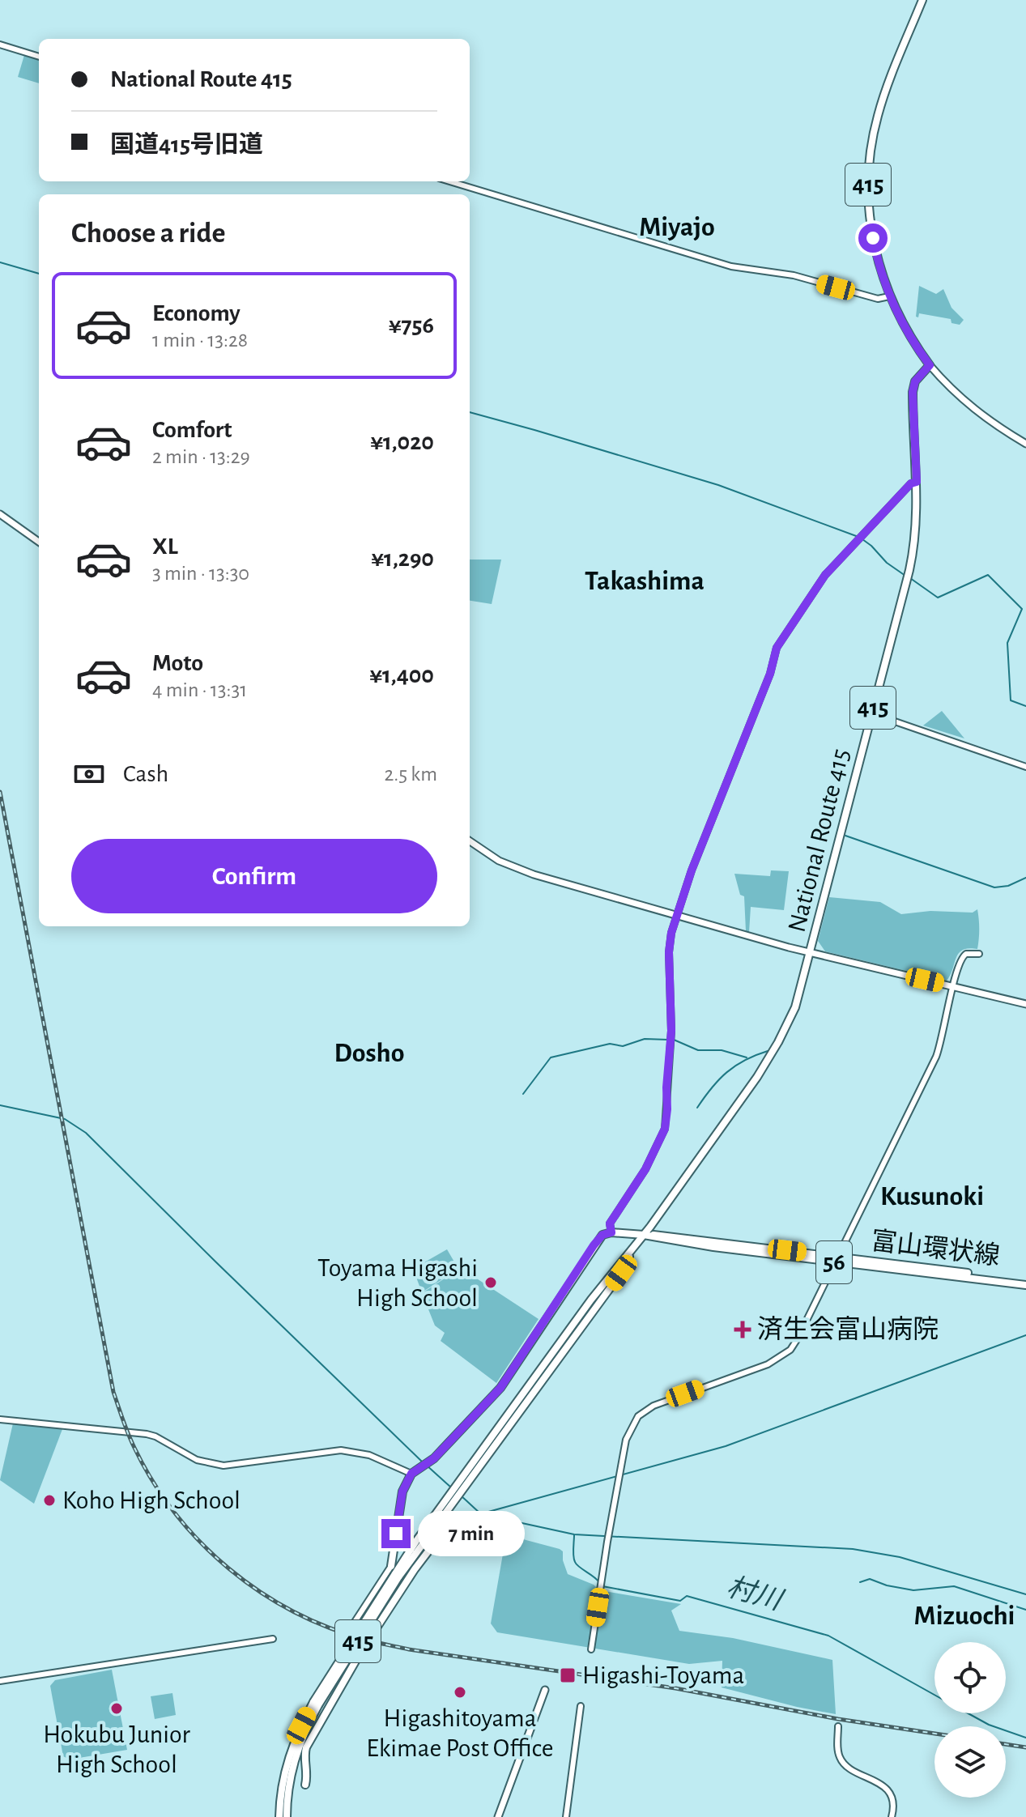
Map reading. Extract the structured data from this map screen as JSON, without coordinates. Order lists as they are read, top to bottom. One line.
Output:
{"streets":{"main road":["415","National Route 415","富山環状線","56"]},"crossings":[["415","National Route 415"],["National Route 415","富山環状線"]],"districts":["Miyajo","Takashima","Dosho","Kusunoki","Mizuochi"],"water":["村川"],"places":{"other":["Toyama Higashi High School","Koho High School","Higashitoyama Ekimae Post Office","Hokubu Junior High School"],"health":["済生会富山病院"],"transit":["Higashi-Toyama"]},"page":{"banner":["National Route 415","国道415号旧道"],"heading":"Choose a ride","list":[{"name":"Economy","note":"1 min · 13:28","value":"¥756"},{"name":"Comfort","note":"2 min · 13:29","value":"¥1,020"},{"name":"XL","note":"3 min · 13:30","value":"¥1,290"},{"name":"Moto","note":"4 min · 13:31","value":"¥1,400"}],"pay":["Cash","2.5 km"],"buttons":"Confirm","bubble":"7 min"}}
